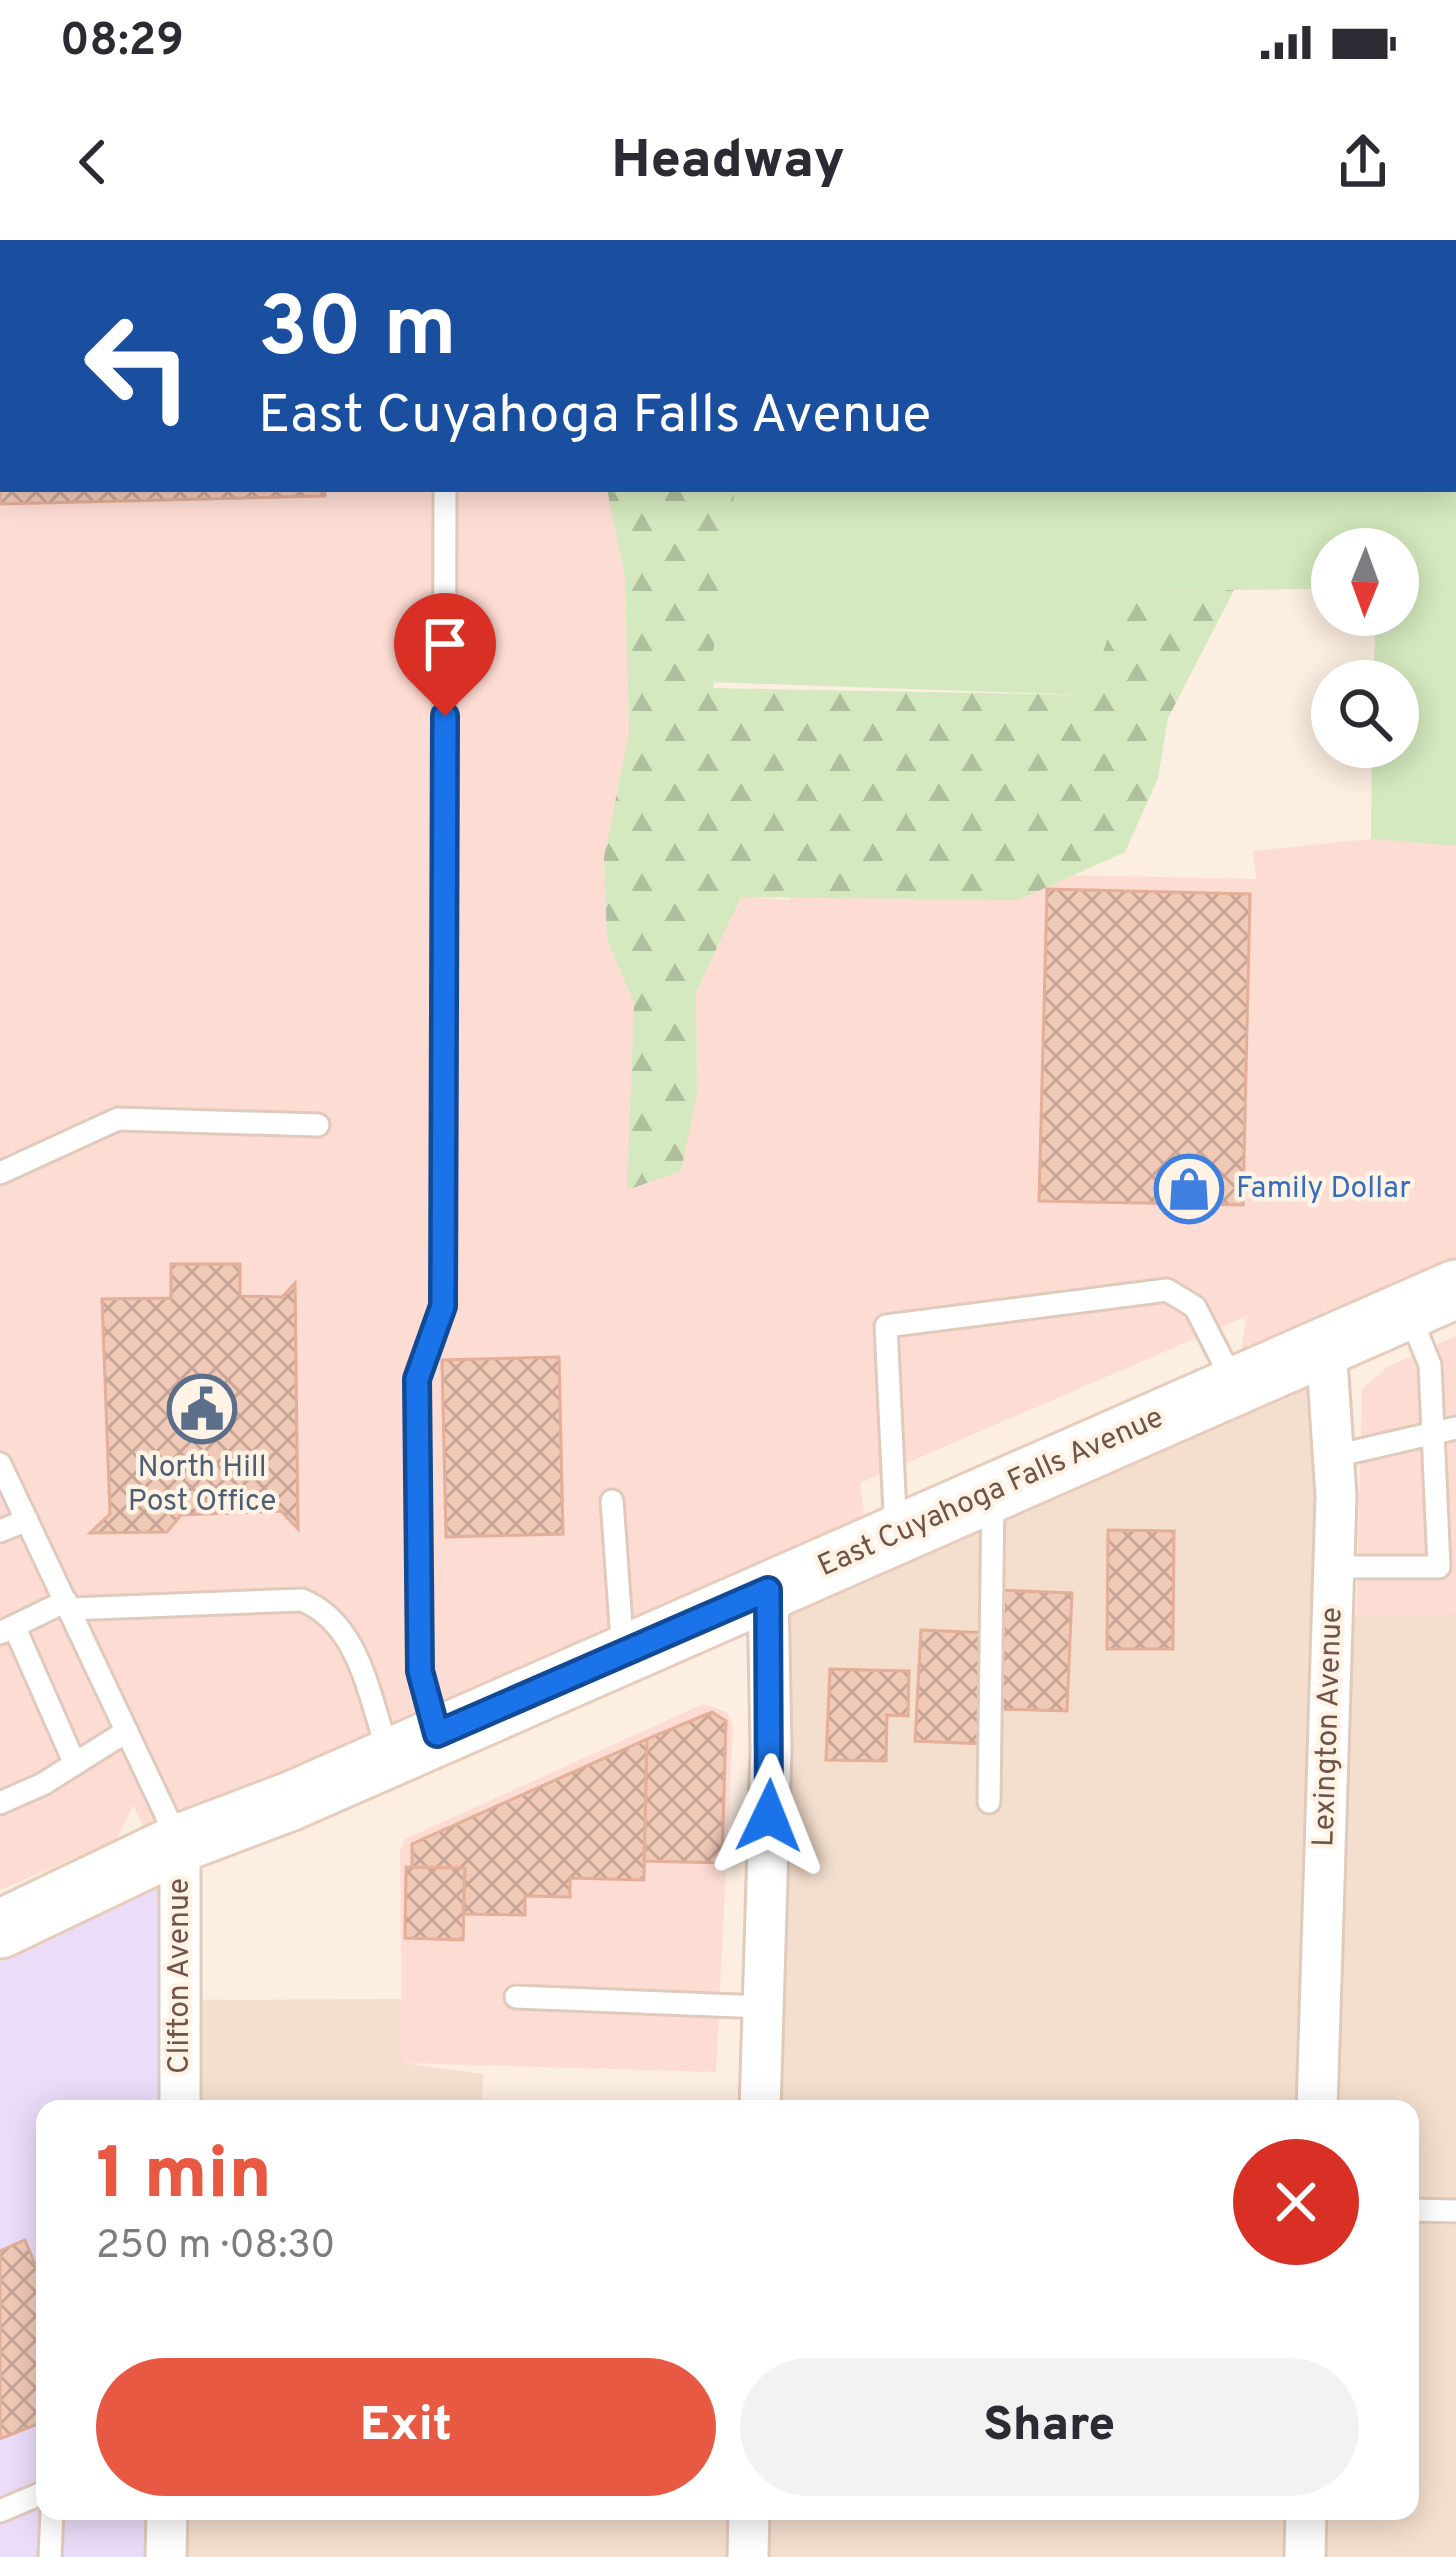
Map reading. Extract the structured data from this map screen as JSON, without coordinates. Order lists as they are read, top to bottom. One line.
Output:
{"streets":{"street":["East Cuyahoga Falls Avenue","Lexington Avenue","Clifton Avenue"]},"crossings":[["East Cuyahoga Falls Avenue","Lexington Avenue"],["East Cuyahoga Falls Avenue","Clifton Avenue"]],"places":{"shop":["Family Dollar"],"public building":["North Hill Post Office"]},"north":"bottom","page":{"status":"08:29","header":"Headway","turn":["30 m","East Cuyahoga Falls Avenue"],"heading":["1 min","250 m · 08:30"],"buttons":["Exit","Share"]}}
